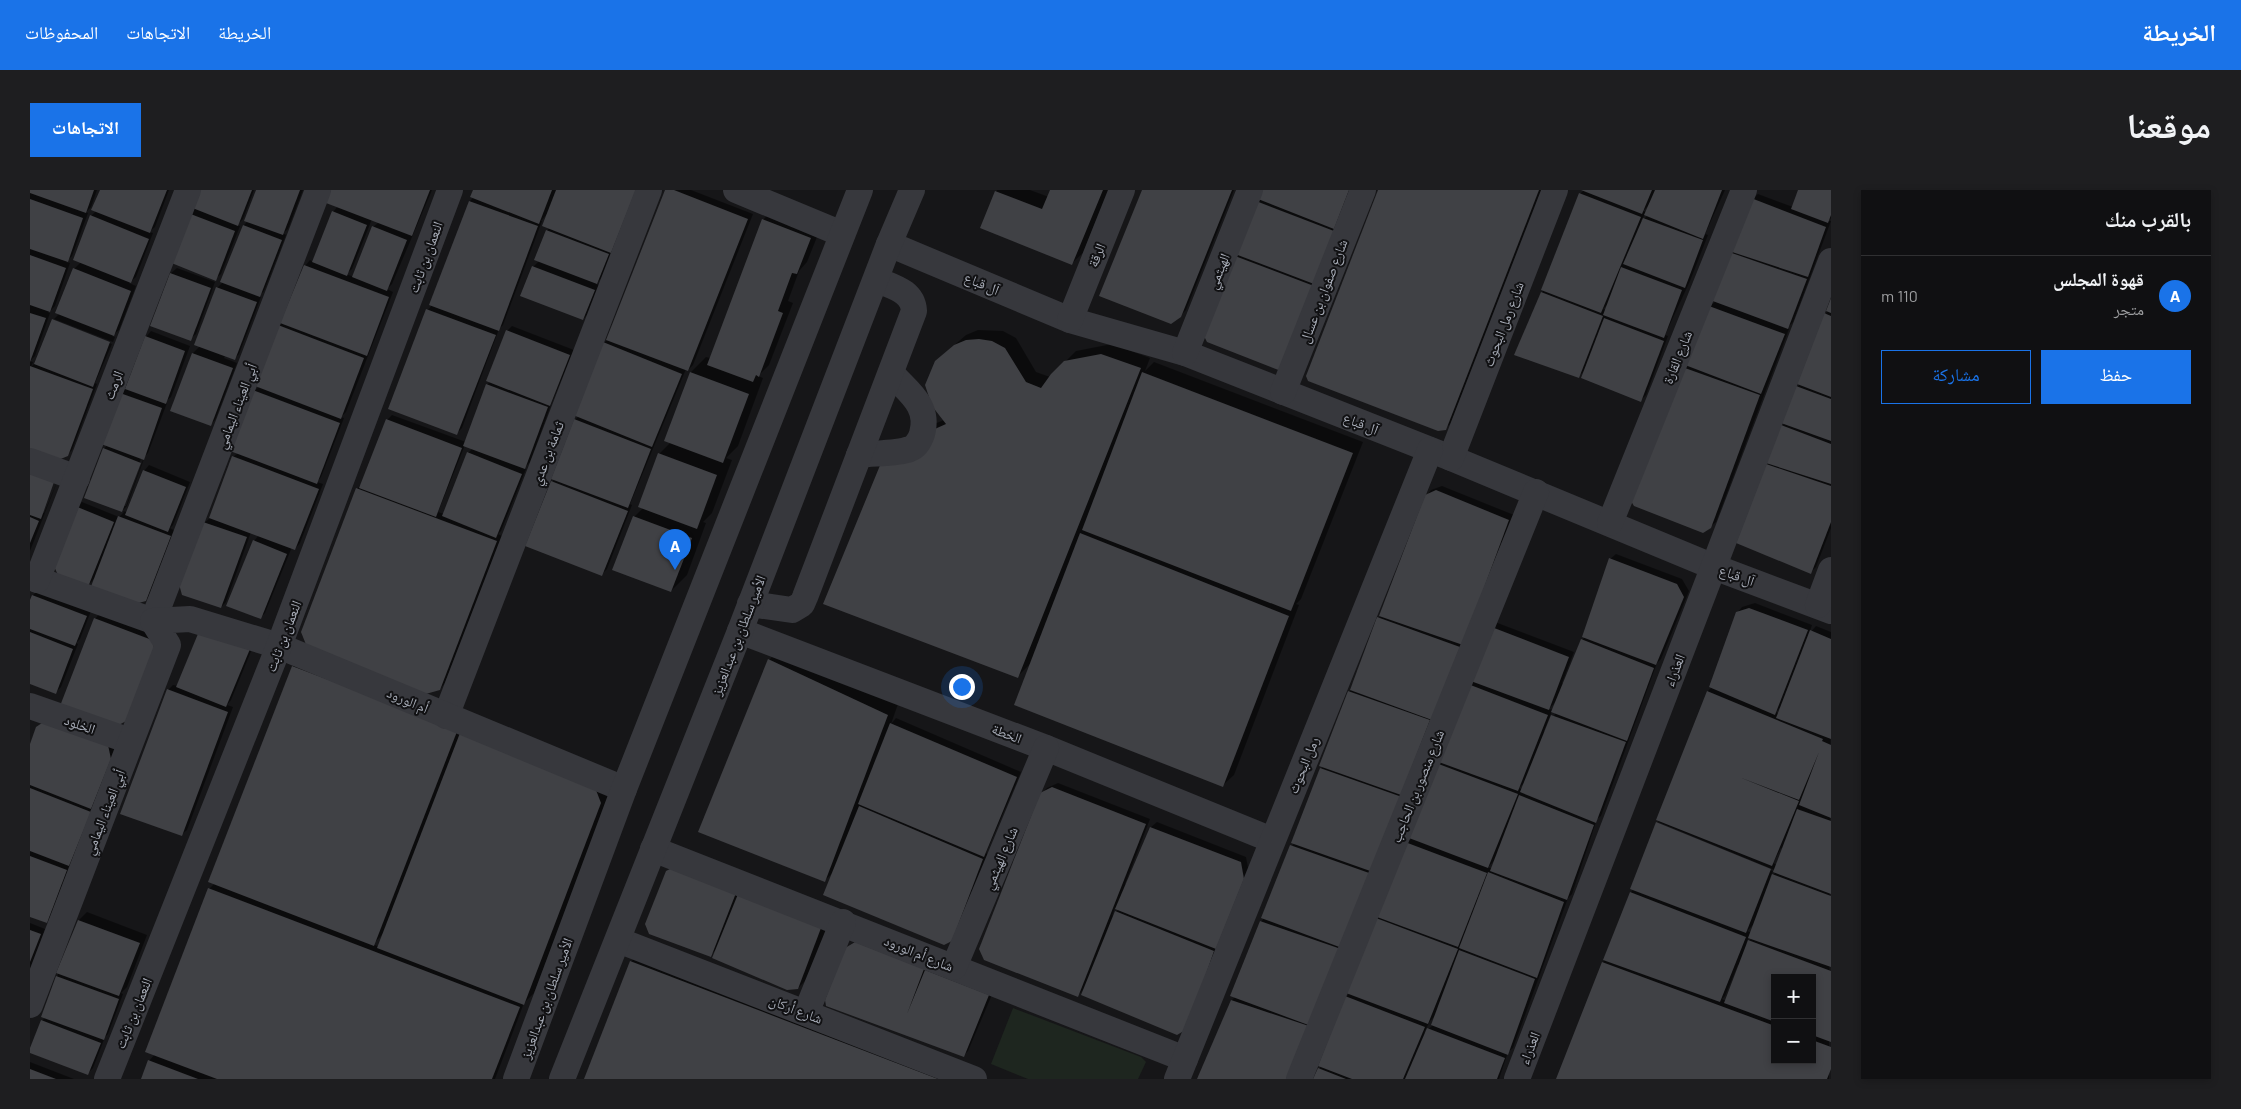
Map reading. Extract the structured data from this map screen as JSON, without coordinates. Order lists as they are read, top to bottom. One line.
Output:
{"streets":{"street":["الرقة","النعمان بن ثابت","الهيثمي","آل قباع","شارع صفوان بن عسال","شارع رمل البحوث","شارع القارة","الرمث","أبي العيناء اليمامي","ثمامة بن عدي","الأمير سلطان بن عبدالعزيز","العذراء","أم الورود","الخلود","الخطة","رمل البحوث","شارع منصور بن الحاجب","شارع الهيثمي","شارع أم الورود","شارع أركان"]},"crossings":[["الرقة","آل قباع"],["النعمان بن ثابت","أم الورود"],["الهيثمي","آل قباع"],["آل قباع","شارع صفوان بن عسال"],["آل قباع","شارع رمل البحوث"],["آل قباع","شارع القارة"],["آل قباع","الأمير سلطان بن عبدالعزيز"],["آل قباع","العذراء"],["آل قباع","رمل البحوث"],["آل قباع","شارع منصور بن الحاجب"],["شارع رمل البحوث","رمل البحوث"],["أبي العيناء اليمامي","أم الورود"],["أبي العيناء اليمامي","الخلود"],["ثمامة بن عدي","أم الورود"],["الأمير سلطان بن عبدالعزيز","أم الورود"],["الأمير سلطان بن عبدالعزيز","الخطة"],["الأمير سلطان بن عبدالعزيز","شارع أم الورود"],["الأمير سلطان بن عبدالعزيز","شارع أركان"],["الخطة","رمل البحوث"],["الخطة","شارع الهيثمي"],["رمل البحوث","شارع أم الورود"],["شارع الهيثمي","شارع أم الورود"]],"page":{"header":"الخريطة","nav":["الخريطة","الاتجاهات","المحفوظات"],"title":"موقعنا","buttons":["الاتجاهات",["حفظ","مشاركة"]],"heading":"بالقرب منك","list":[{"mark":"A","name":"قهوة المجلس","note":"متجر","value":"110 m"}],"pins":"A","map_buttons":["+","−"]}}
